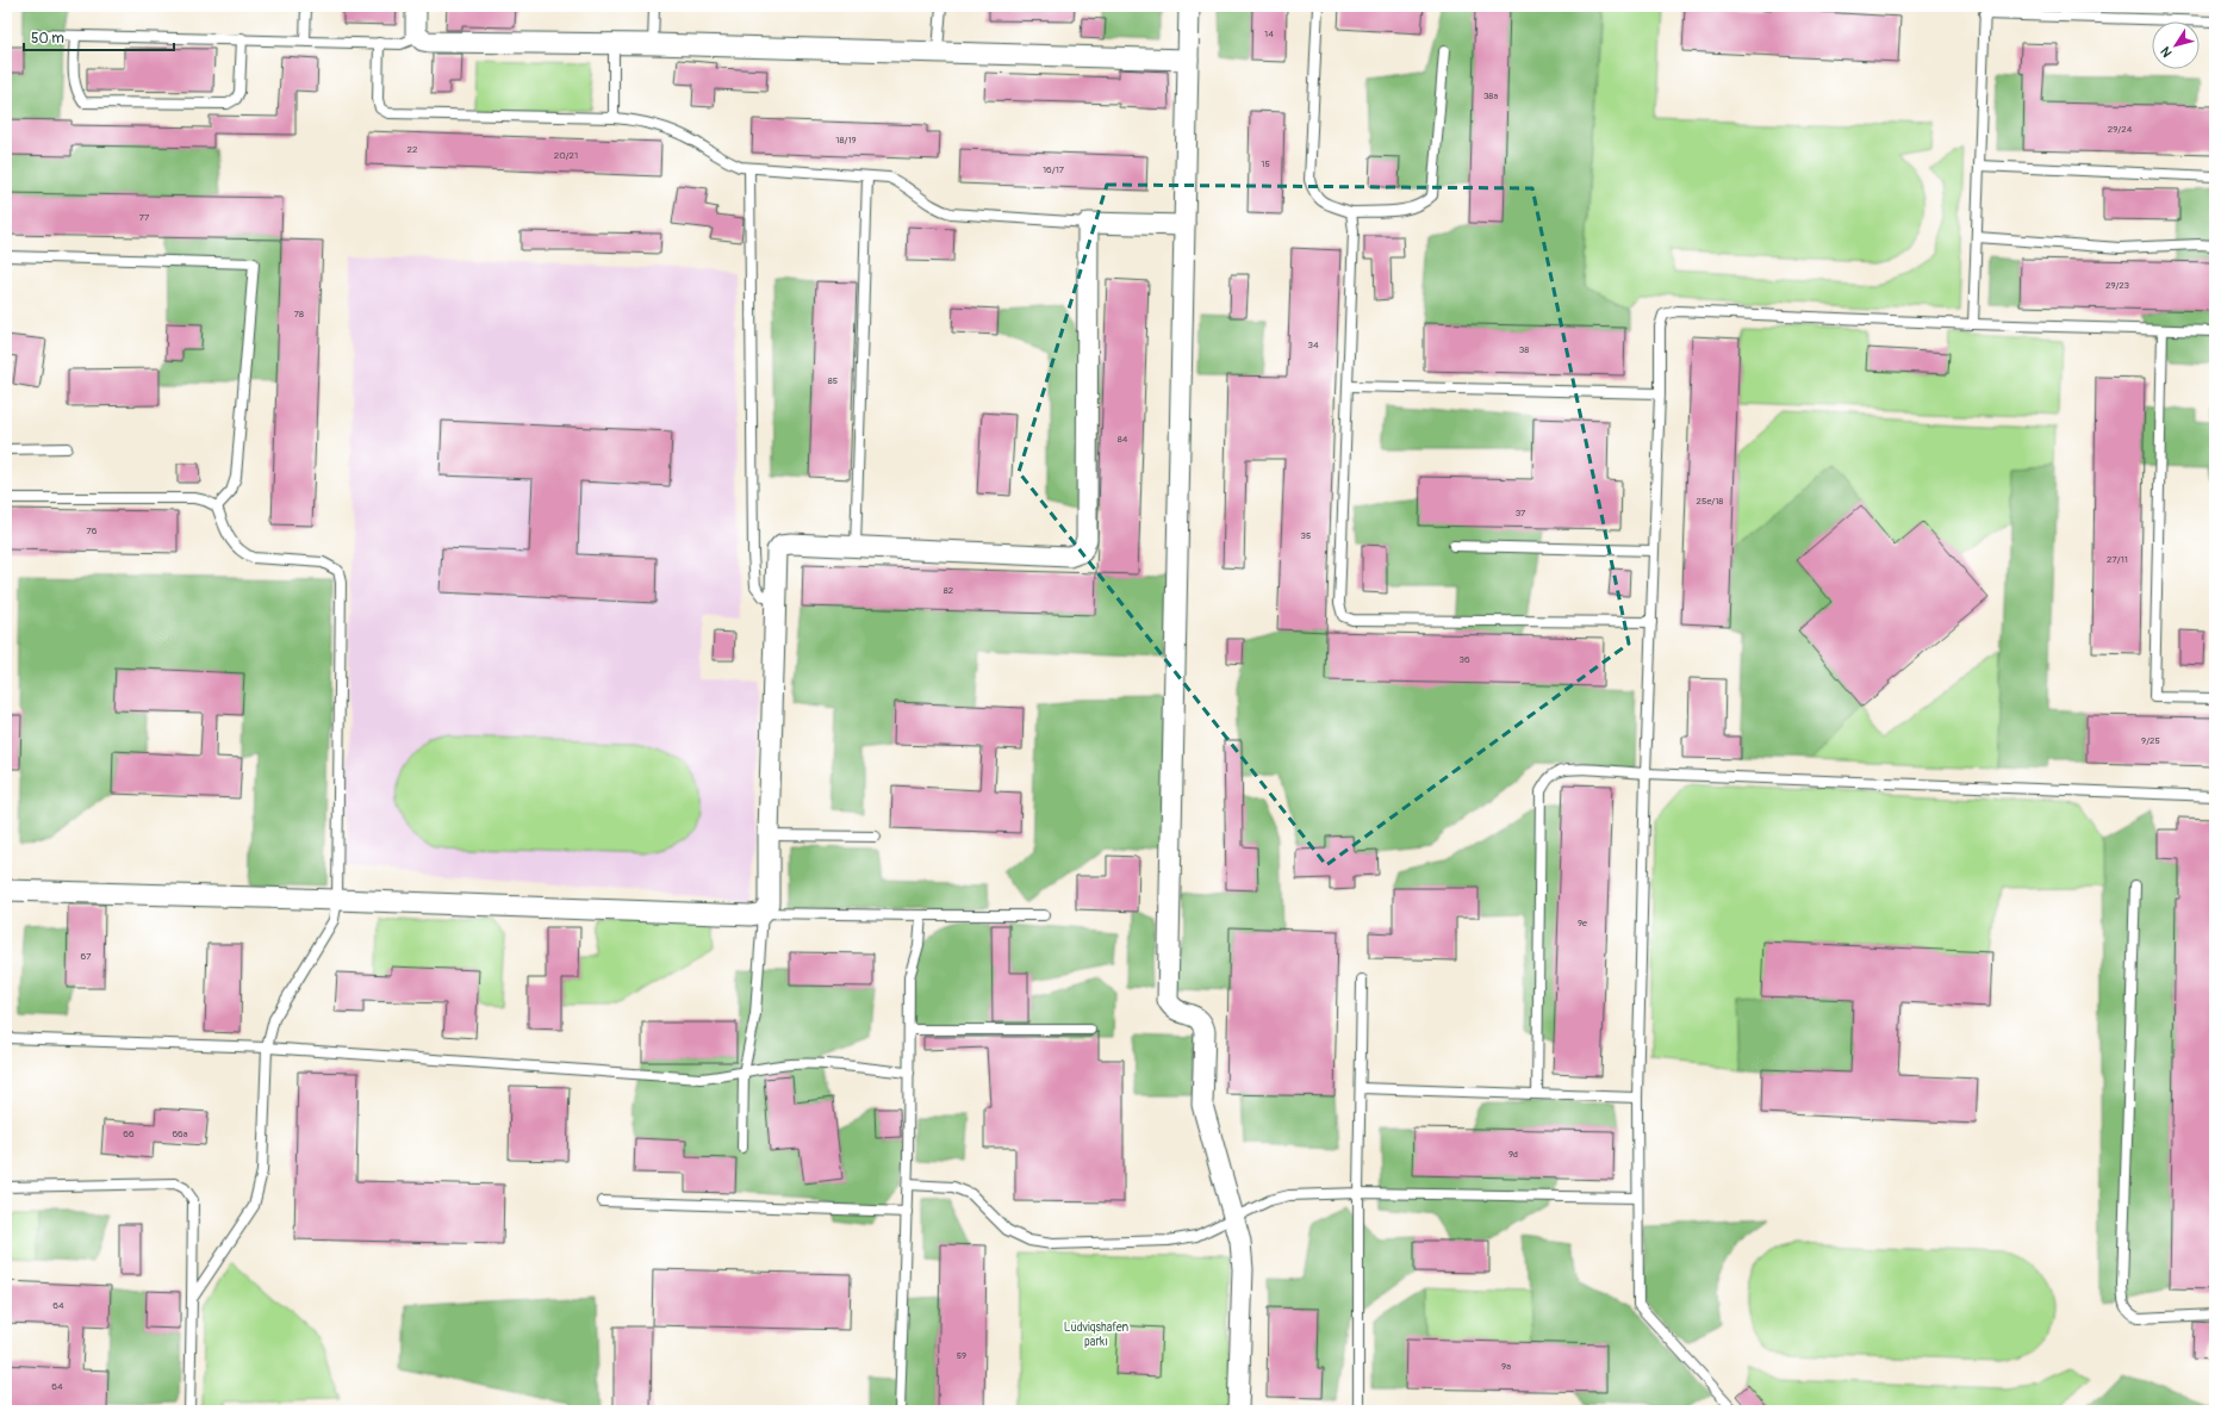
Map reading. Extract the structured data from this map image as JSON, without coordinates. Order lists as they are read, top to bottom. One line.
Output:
{"parks":["Lüdviqshafen parkı"],"house_numbers":["14","38a","29/24","18/19","22","20/21","15","16/17","77","29/23","78","34","38","85","84","25e/18","37","76","35","27/11","82","36","9/25","9e","67","66","66a","9d","64","59","9a","64"],"scale_bar":"50 m","north":"bottom left"}
